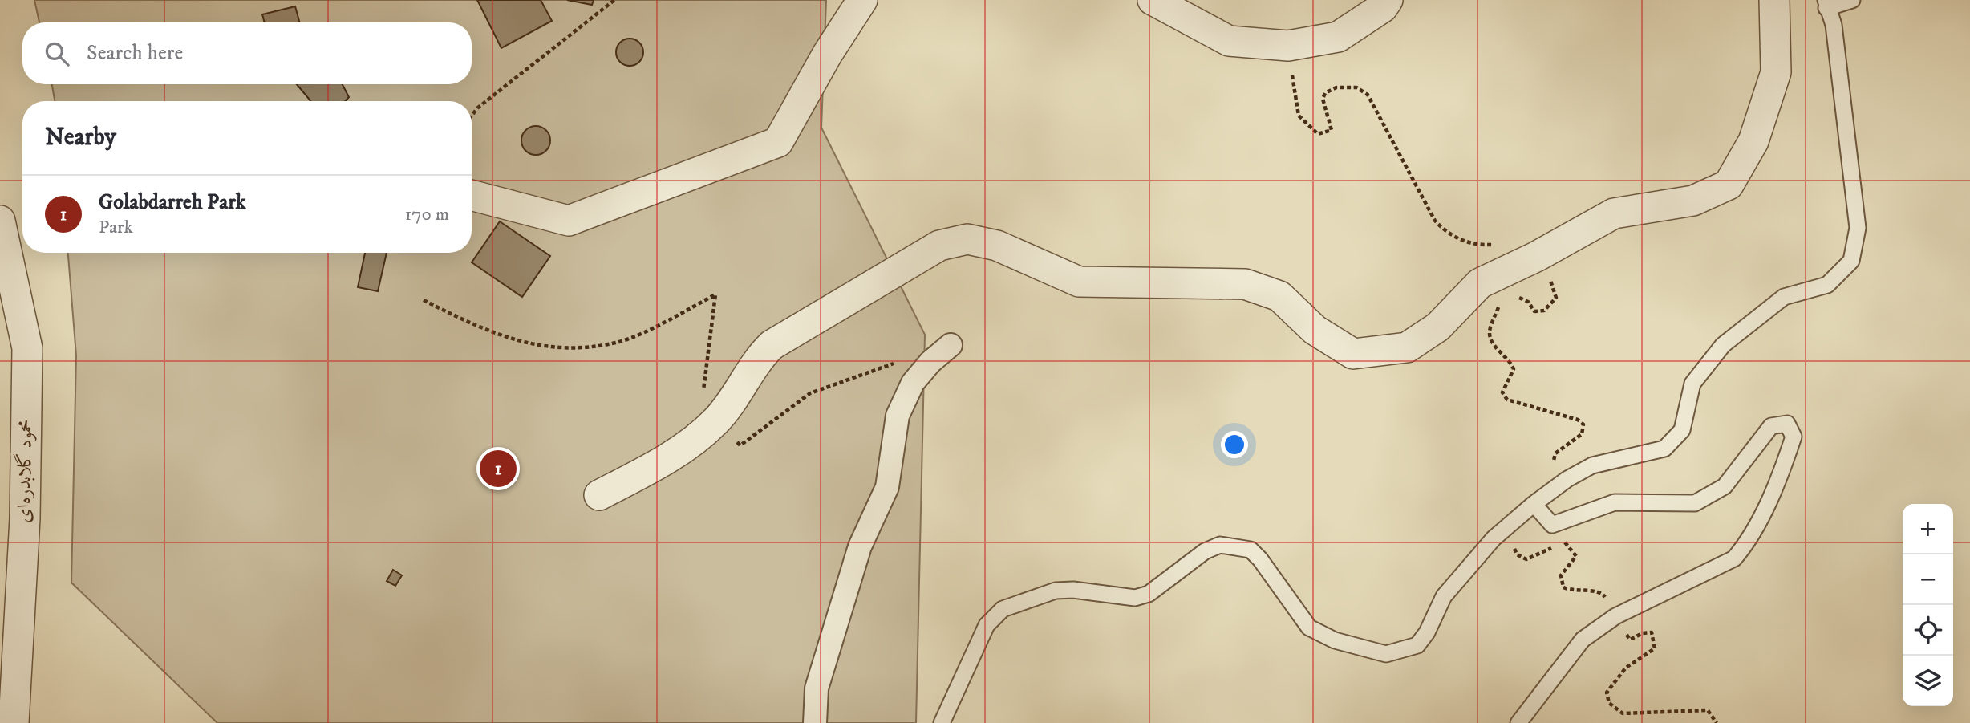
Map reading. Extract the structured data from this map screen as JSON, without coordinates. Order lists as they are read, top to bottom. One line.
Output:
{"streets":{"street":["محمود گلابدره‌ای"]},"page":{"search":"Search here","heading":"Nearby","list":[{"mark":"1","name":"Golabdarreh Park","note":"Park","value":"170 m"}],"pins":"1","map_buttons":["+","−"]}}
